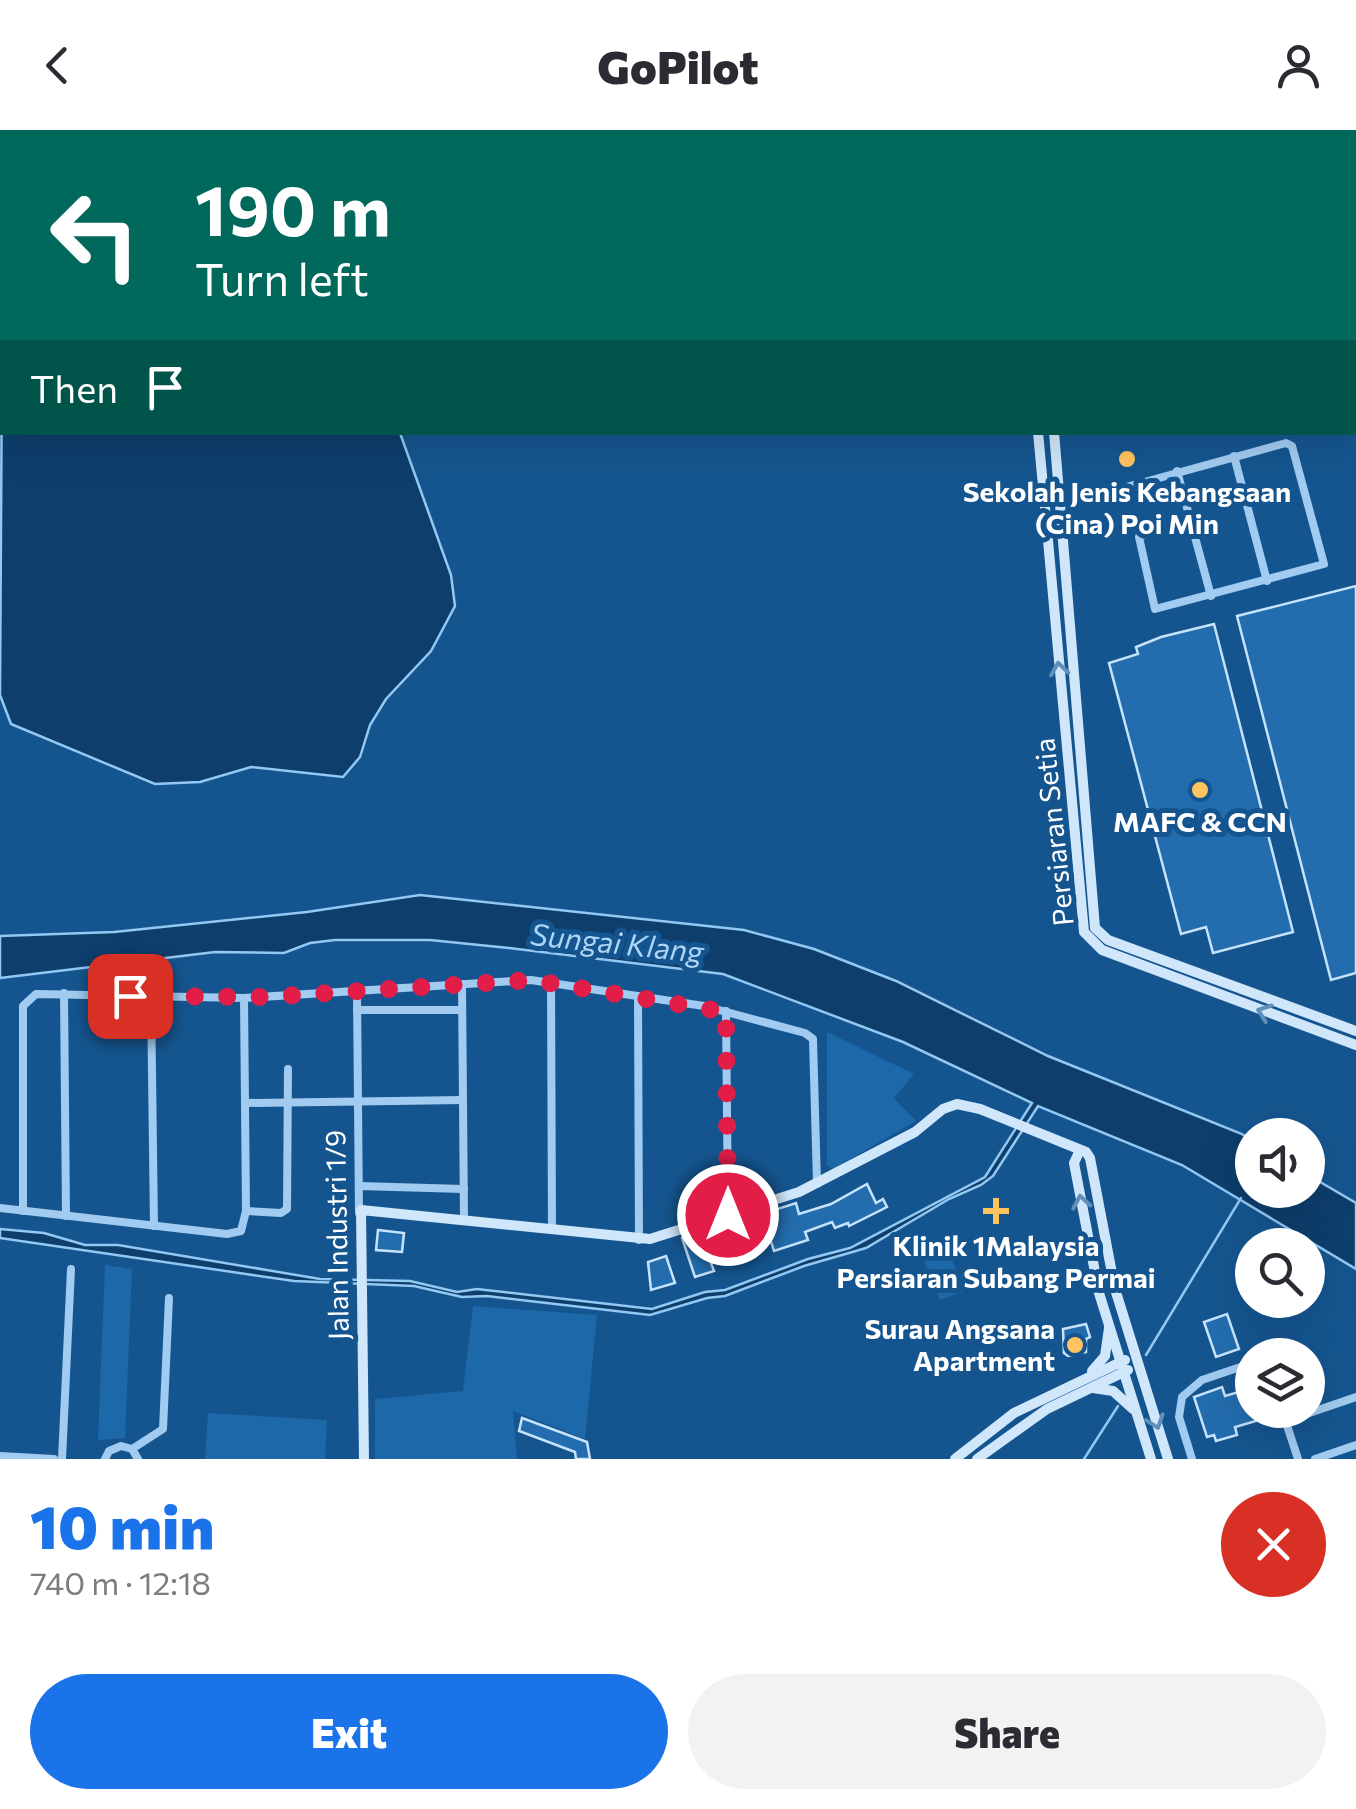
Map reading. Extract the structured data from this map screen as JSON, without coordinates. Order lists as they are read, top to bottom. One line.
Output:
{"streets":{"street":["Persiaran Setia","Jalan Industri 1/9"]},"one_way":["Persiaran Setia"],"water":["Sungai Klang"],"places":{"other":["Sekolah Jenis Kebangsaan (Cina) Poi Min","MAFC & CCN","Surau Angsana Apartment"],"health":["Klinik 1Malaysia Persiaran Subang Permai"]},"page":{"header":"GoPilot","turn":["190 m","Turn left"],"then":"Then","heading":["10 min","740 m · 12:18"],"buttons":["Exit","Share"]}}
